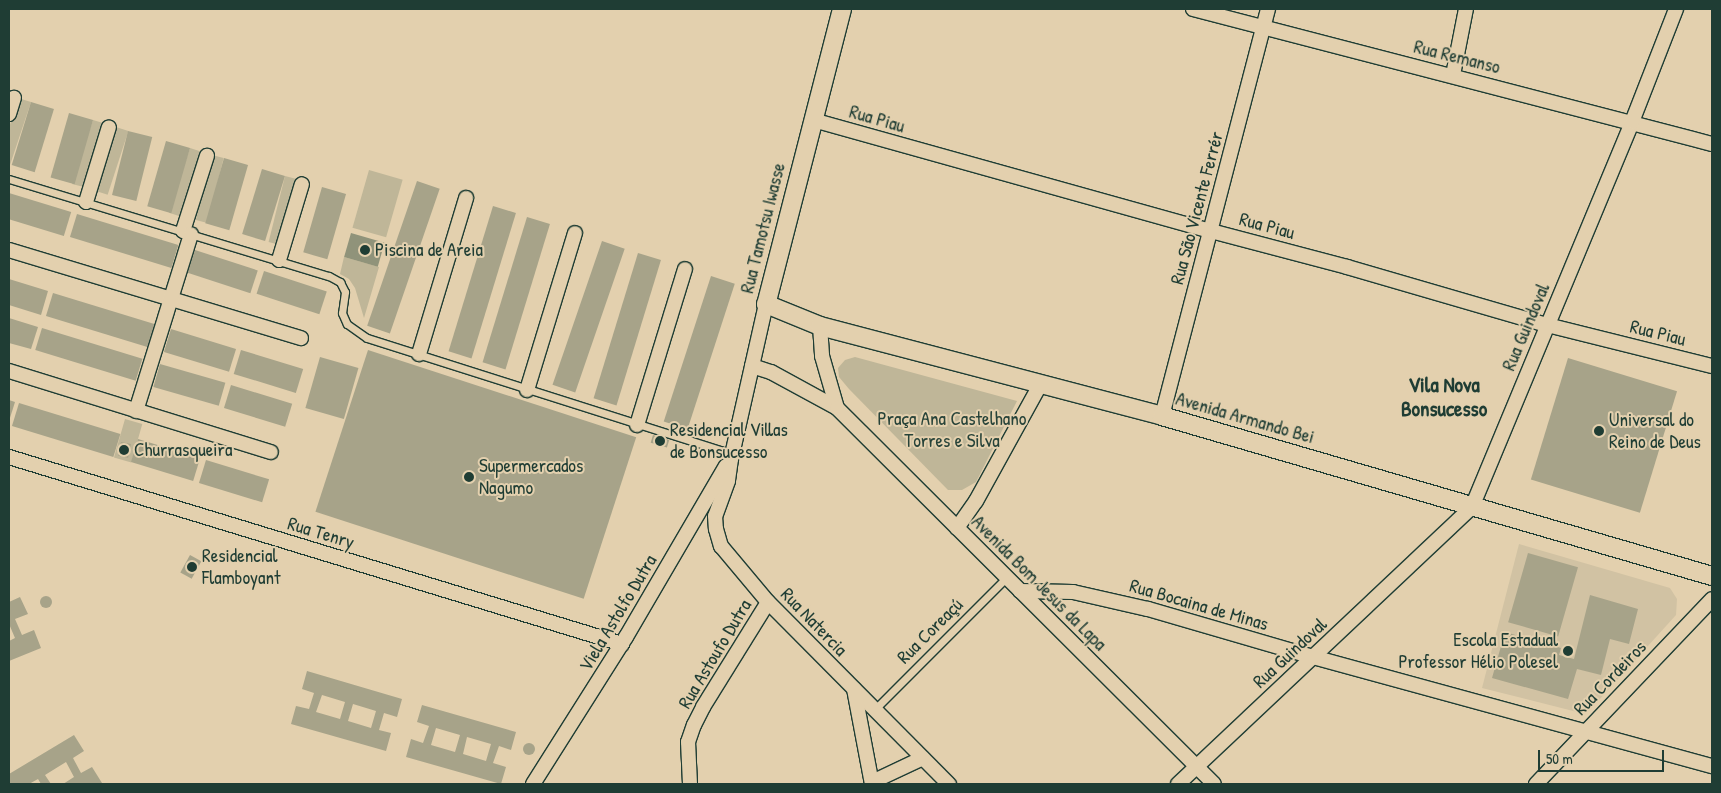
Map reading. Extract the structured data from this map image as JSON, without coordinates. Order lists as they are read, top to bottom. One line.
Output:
{"streets":{"street":["Rua Remanso","Rua Piau","Rua São Vicente Ferrér","Rua Tamotsu Iwasse","Rua Guindoval","Avenida Armando Bei","Rua Tenry","Avenida Bom Jesus da Lapa","Rua Bocaina de Minas","Viela Astolfo Dutra","Rua Natercia","Rua Astoufo Dutra","Rua Cordeiros"],"lane":["Rua Coreaçú"]},"crossings":[["Rua Remanso","Rua São Vicente Ferrér"],["Rua Remanso","Rua Guindoval"],["Rua Piau","Rua São Vicente Ferrér"],["Rua Piau","Rua Tamotsu Iwasse"],["Rua Piau","Rua Guindoval"],["Rua São Vicente Ferrér","Avenida Armando Bei"],["Rua Tamotsu Iwasse","Avenida Armando Bei"],["Rua Tamotsu Iwasse","Avenida Bom Jesus da Lapa"],["Rua Tamotsu Iwasse","Viela Astolfo Dutra"],["Rua Tamotsu Iwasse","Rua Natercia"],["Rua Guindoval","Avenida Armando Bei"],["Rua Guindoval","Avenida Bom Jesus da Lapa"],["Rua Guindoval","Rua Bocaina de Minas"],["Avenida Armando Bei","Avenida Bom Jesus da Lapa"],["Rua Tenry","Viela Astolfo Dutra"],["Avenida Bom Jesus da Lapa","Rua Bocaina de Minas"],["Avenida Bom Jesus da Lapa","Rua Coreaçú"],["Rua Bocaina de Minas","Rua Cordeiros"],["Viela Astolfo Dutra","Rua Natercia"],["Rua Natercia","Rua Coreaçú"],["Rua Natercia","Rua Astoufo Dutra"]],"districts":["Vila Nova Bonsucesso"],"parks":["Praça Ana Castelhano Torres e Silva"],"places":["Piscina de Areia","Universal do Reino de Deus","Residencial Villas de Bonsucesso","Churrasqueira","Supermercados Nagumo","Residencial Flamboyant","Escola Estadual Professor Hélio Polesel"],"scale_bar":"50 m"}
